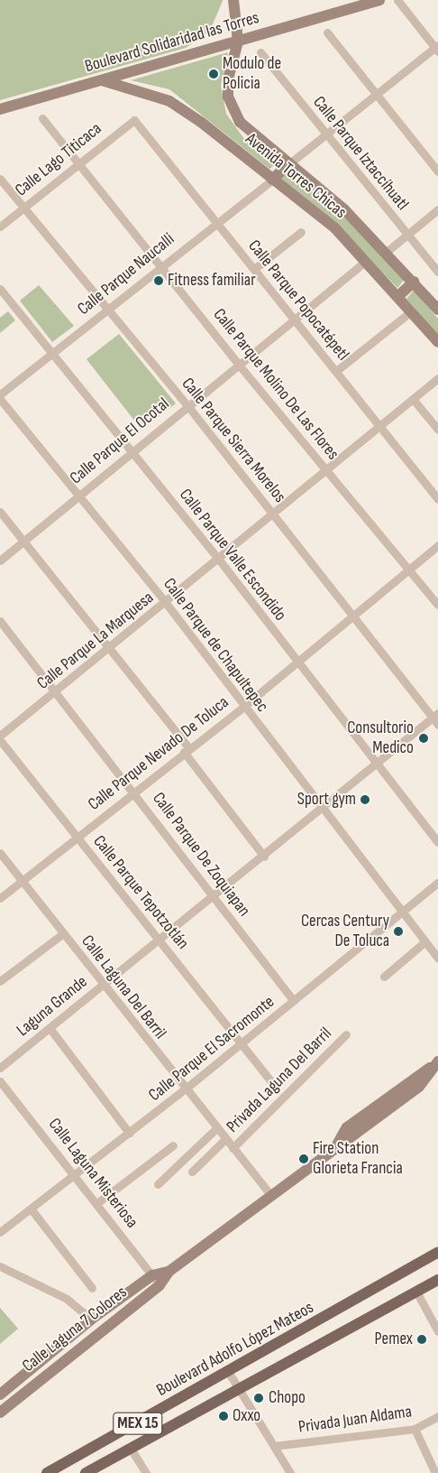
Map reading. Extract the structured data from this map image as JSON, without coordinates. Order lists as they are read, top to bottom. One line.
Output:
{"streets":{"main road":["Boulevard Solidaridad las Torres","Avenida Torres Chicas","Calle Laguna 7 Colores","Boulevard Adolfo López Mateos","MEX 15"],"street":["Calle Parque Iztaccíhuatl","Calle Lago Titicaca","Calle Parque Naucalli","Calle Parque Popocatépetl","Calle Parque Molino De Las Flores","Calle Parque Sierra Morelos","Calle Parque El Ocotal","Calle Parque Valle Escondido","Calle Parque La Marquesa","Calle Parque de Chapultepec","Calle Parque Nevado De Toluca","Calle Parque De Zoquiapan","Calle Parque Tepotzotlán","Calle Laguna Del Barril","Laguna Grande","Calle Parque El Sacromonte","Privada Laguna Del Barril","Calle Laguna Misteriosa","Privada Juan Aldama"]},"crossings":[["Boulevard Solidaridad las Torres","Avenida Torres Chicas"],["Calle Lago Titicaca","Calle Parque Popocatépetl"],["Calle Lago Titicaca","Calle Parque Molino De Las Flores"],["Calle Lago Titicaca","Calle Parque Sierra Morelos"],["Avenida Torres Chicas","Calle Parque Naucalli"],["Avenida Torres Chicas","Calle Parque El Ocotal"],["Calle Parque Naucalli","Calle Parque Popocatépetl"],["Calle Parque Naucalli","Calle Parque Molino De Las Flores"],["Calle Parque Naucalli","Calle Parque Sierra Morelos"],["Calle Parque Naucalli","Calle Parque Valle Escondido"],["Calle Parque Popocatépetl","Calle Parque El Ocotal"],["Calle Parque Popocatépetl","Calle Parque La Marquesa"],["Calle Parque Molino De Las Flores","Calle Parque El Ocotal"],["Calle Parque Molino De Las Flores","Calle Parque La Marquesa"],["Calle Parque Molino De Las Flores","Calle Parque Nevado De Toluca"],["Calle Parque Sierra Morelos","Calle Parque El Ocotal"],["Calle Parque Sierra Morelos","Calle Parque La Marquesa"],["Calle Parque Sierra Morelos","Calle Parque Nevado De Toluca"],["Calle Parque Sierra Morelos","Laguna Grande"],["Calle Parque El Ocotal","Calle Parque Valle Escondido"],["Calle Parque El Ocotal","Calle Parque de Chapultepec"],["Calle Parque Valle Escondido","Calle Parque La Marquesa"],["Calle Parque Valle Escondido","Calle Parque Nevado De Toluca"],["Calle Parque Valle Escondido","Laguna Grande"],["Calle Parque La Marquesa","Calle Parque de Chapultepec"],["Calle Parque La Marquesa","Calle Parque De Zoquiapan"],["Calle Parque de Chapultepec","Calle Parque Nevado De Toluca"],["Calle Parque de Chapultepec","Laguna Grande"],["Calle Parque de Chapultepec","Calle Parque El Sacromonte"],["Calle Parque Nevado De Toluca","Calle Parque De Zoquiapan"],["Calle Parque Nevado De Toluca","Calle Parque Tepotzotlán"],["Calle Parque Nevado De Toluca","Calle Laguna Del Barril"],["Calle Parque De Zoquiapan","Laguna Grande"],["Calle Parque De Zoquiapan","Calle Parque El Sacromonte"],["Calle Parque Tepotzotlán","Laguna Grande"],["Calle Parque Tepotzotlán","Calle Parque El Sacromonte"],["Calle Laguna Del Barril","Laguna Grande"],["Calle Laguna Del Barril","Calle Parque El Sacromonte"],["Calle Laguna Del Barril","Privada Laguna Del Barril"],["Calle Laguna Del Barril","Calle Laguna 7 Colores"],["Calle Parque El Sacromonte","Calle Laguna Misteriosa"],["Calle Laguna Misteriosa","Calle Laguna 7 Colores"]],"places":["Modulo de Policia","Fitness familiar","Consultorio Medico","Sport gym","Cercas Century De Toluca","Fire Station Glorieta Francia","Pemex","Chopo","Oxxo"]}
